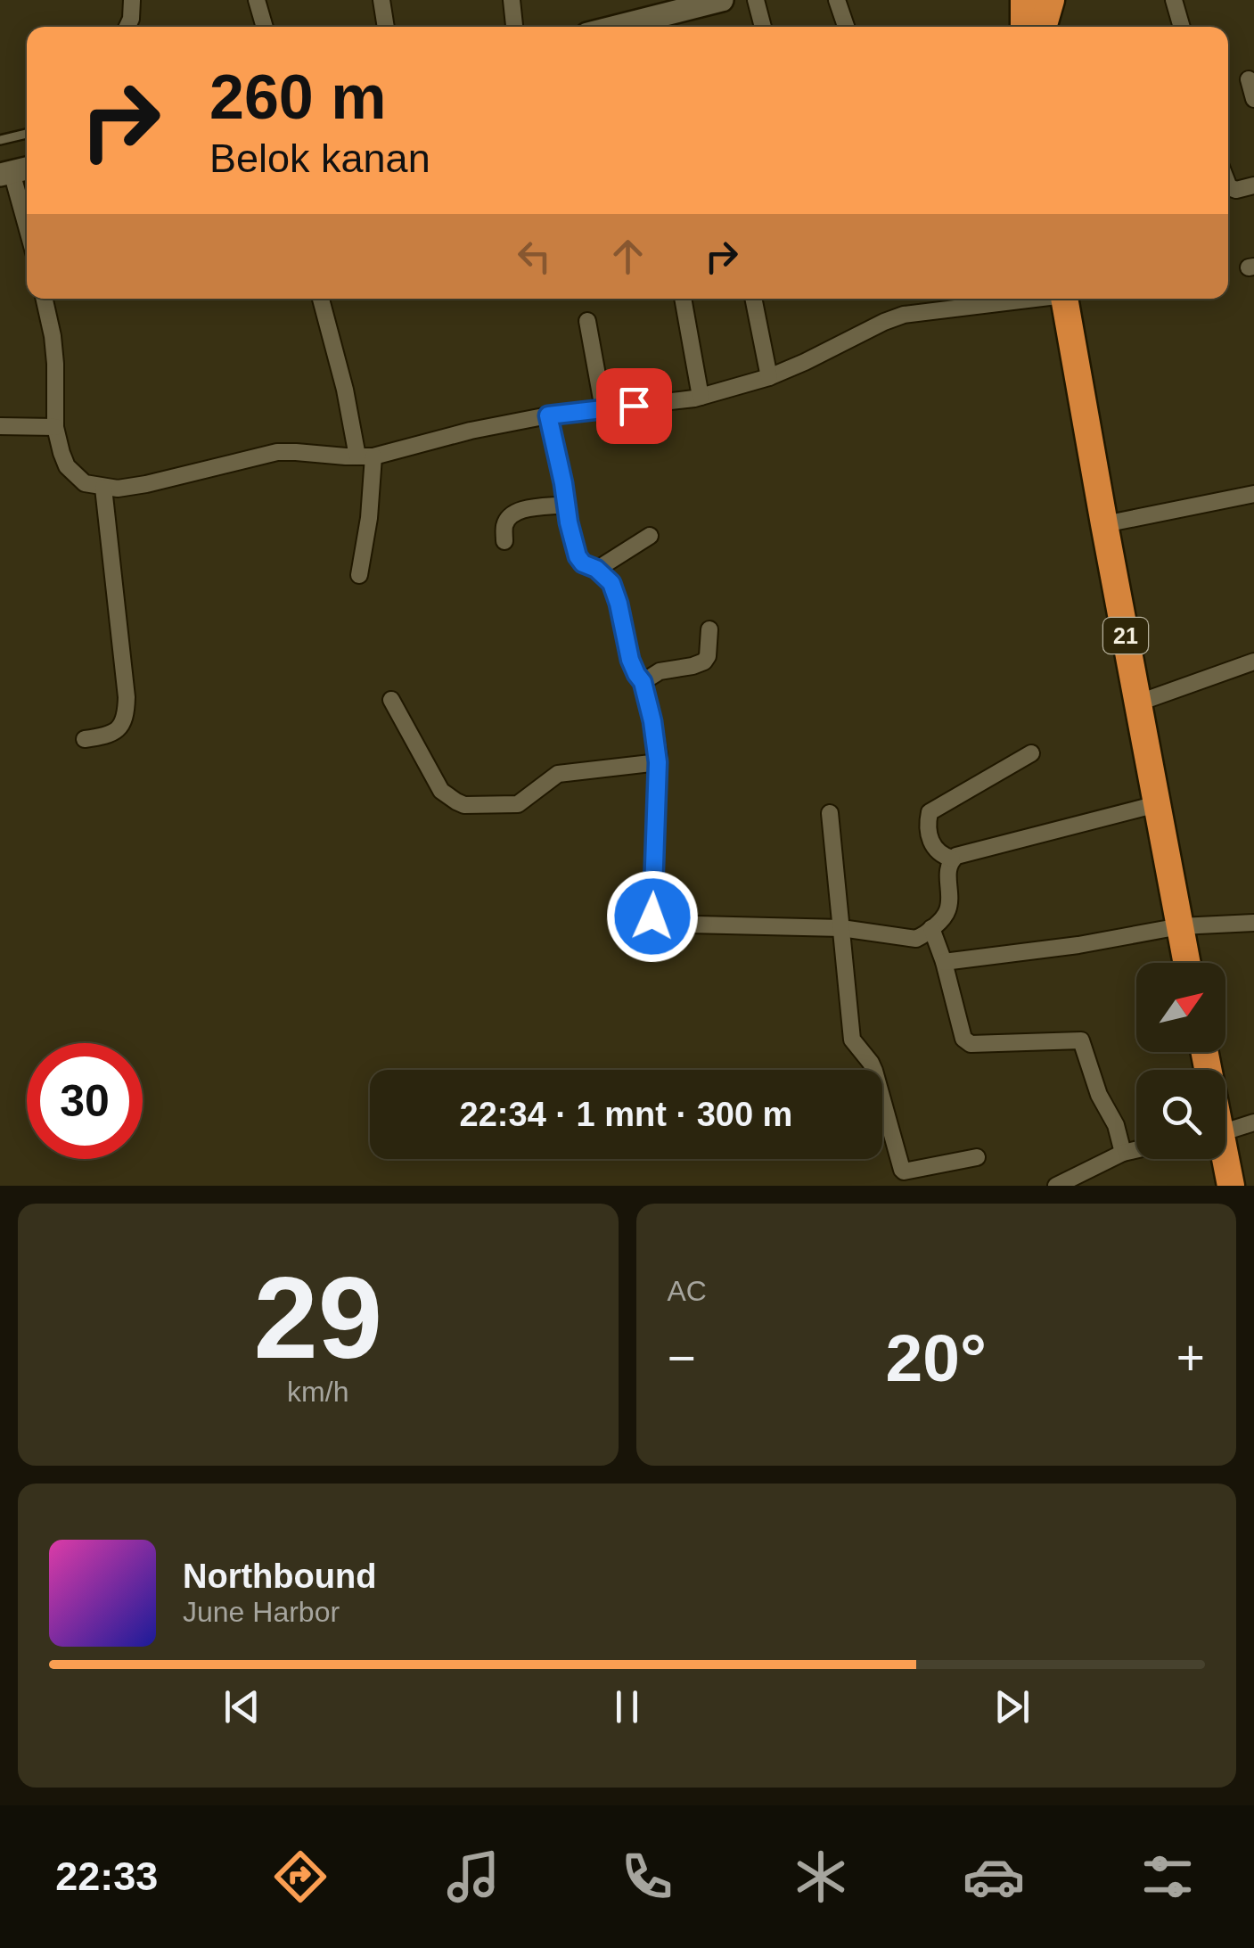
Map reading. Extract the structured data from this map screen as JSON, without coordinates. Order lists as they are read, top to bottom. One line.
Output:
{"streets":{"highway":["21"]},"north":"top right","page":{"turn":["260 m","Belok kanan"],"limit":"30","trip":"22:34 · 1 mnt · 300 m","tile":[["29","km/h"],"AC"],"heat":["−","20°","+"],"song":["Northbound","June Harbor"],"tabs":"22:33"}}
